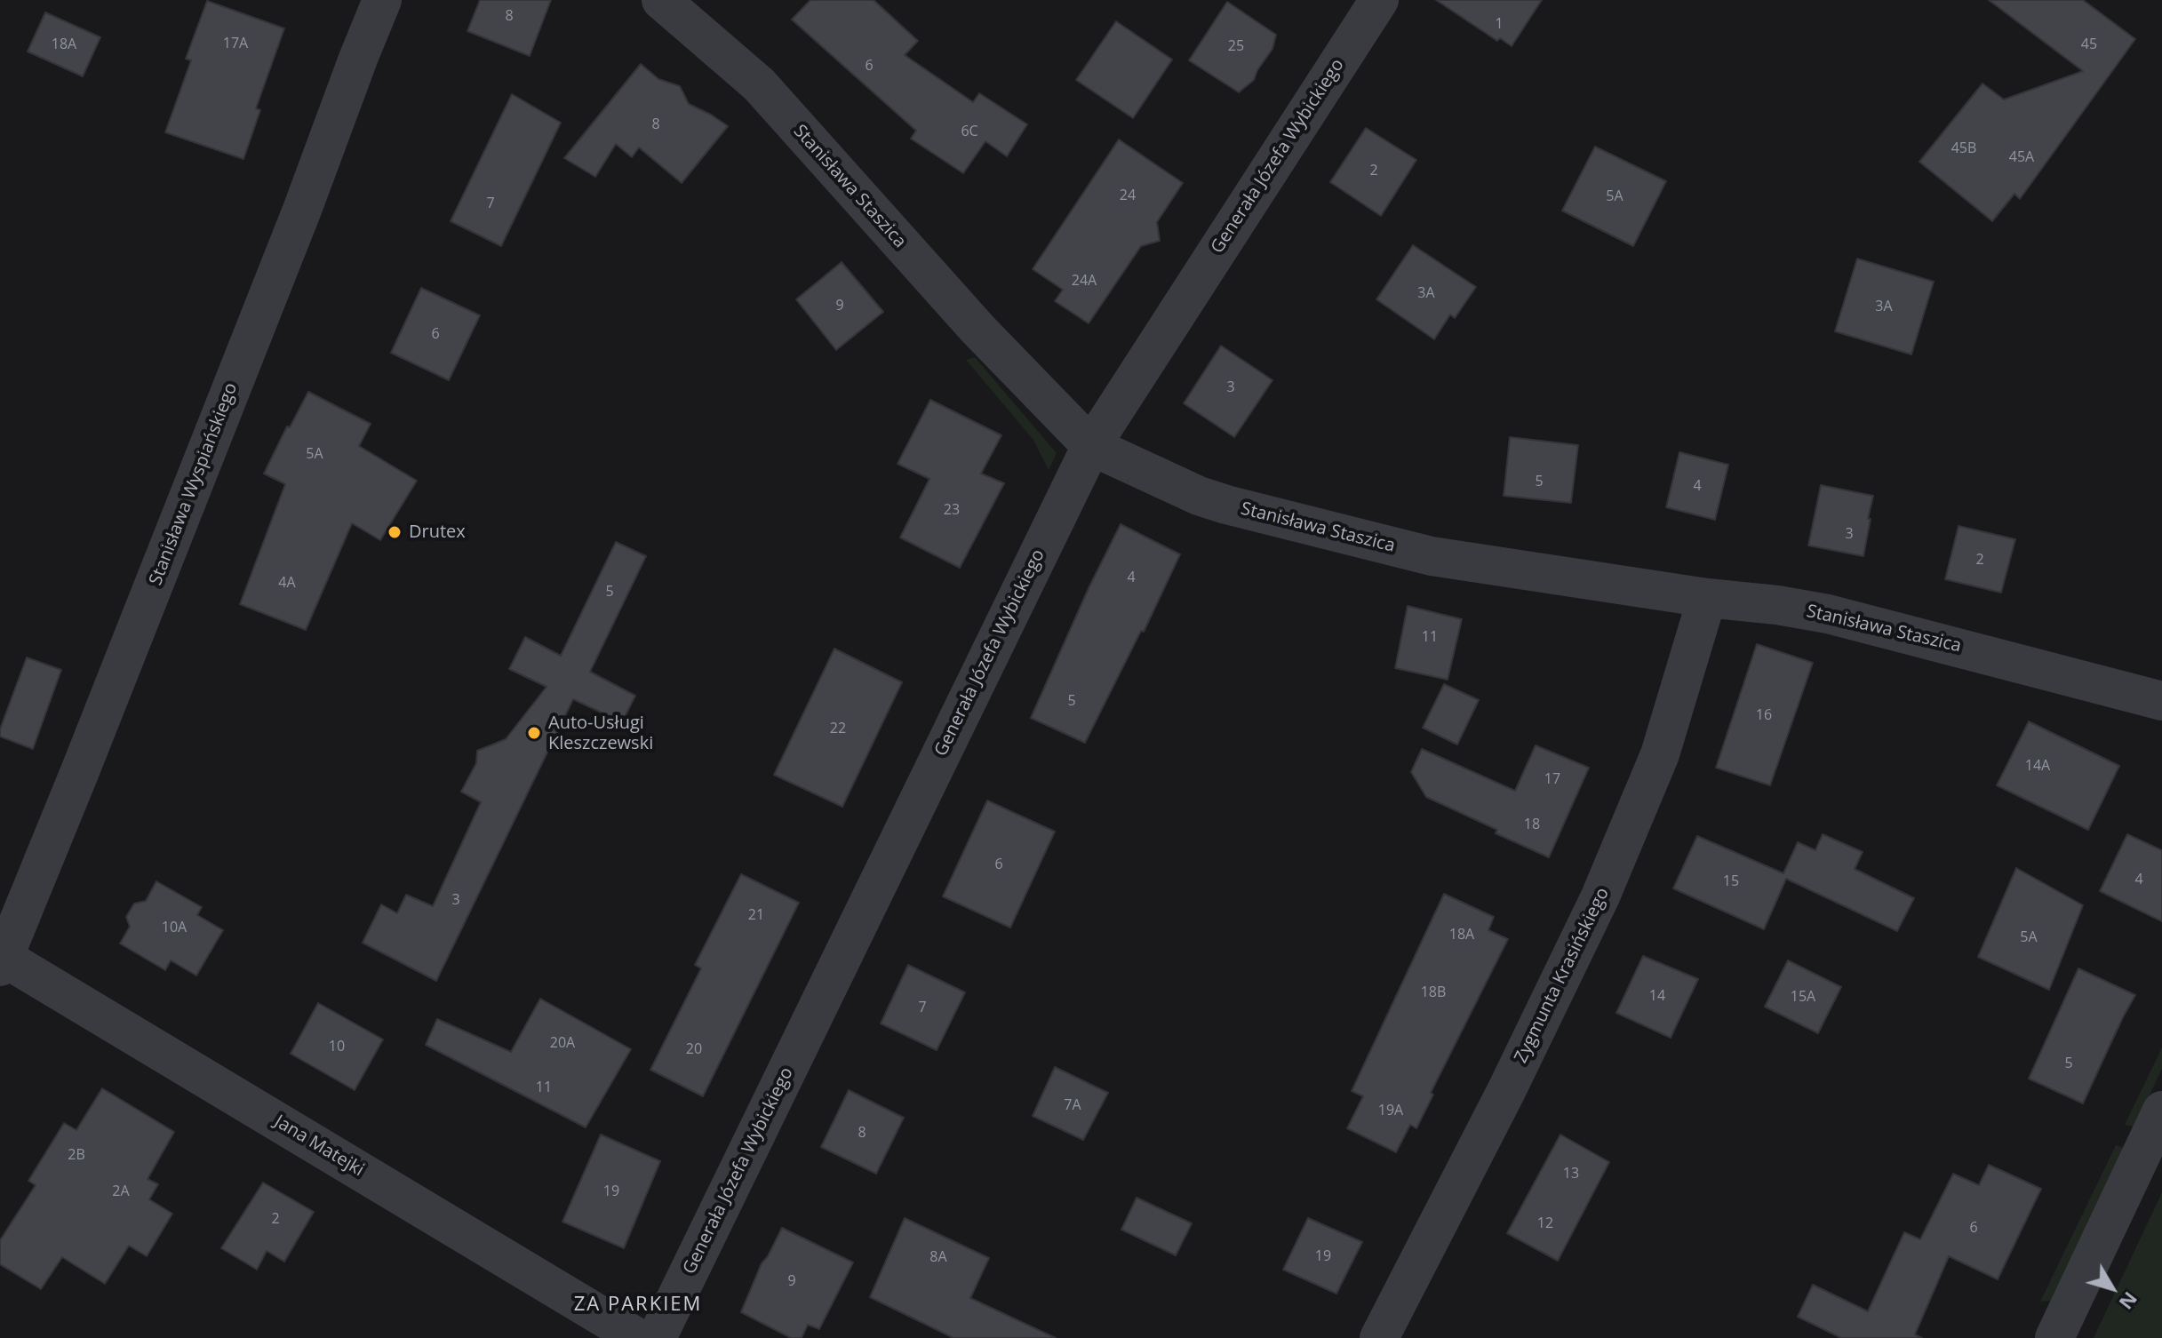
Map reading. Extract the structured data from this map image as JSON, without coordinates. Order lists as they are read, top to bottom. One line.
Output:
{"streets":{"street":["Generała Józefa Wybickiego","Stanisława Staszica","Stanisława Wyspiańskiego","Zygmunta Krasińskiego","Jana Matejki"]},"crossings":[["Generała Józefa Wybickiego","Stanisława Staszica"],["Stanisława Staszica","Zygmunta Krasińskiego"],["Stanisława Wyspiańskiego","Jana Matejki"]],"districts":["ZA PARKIEM"],"places":["Drutex","Auto-Usługi Kleszczewski"],"house_numbers":["8","1","17A","18A","45","25","6","8","6C","45B","45A","2","24","5A","7","24A","3A","9","3A","6","3","5A","5","4","23","3","2","4","4A","5","11","5","16","22","14A","17","18","6","4","15","3","21","10A","18A","5A","18B","14","15A","7","20A","10","20","5","11","7A","19A","8","2B","13","2A","19","2","12","6","19","8A","9"],"north":"bottom right"}
